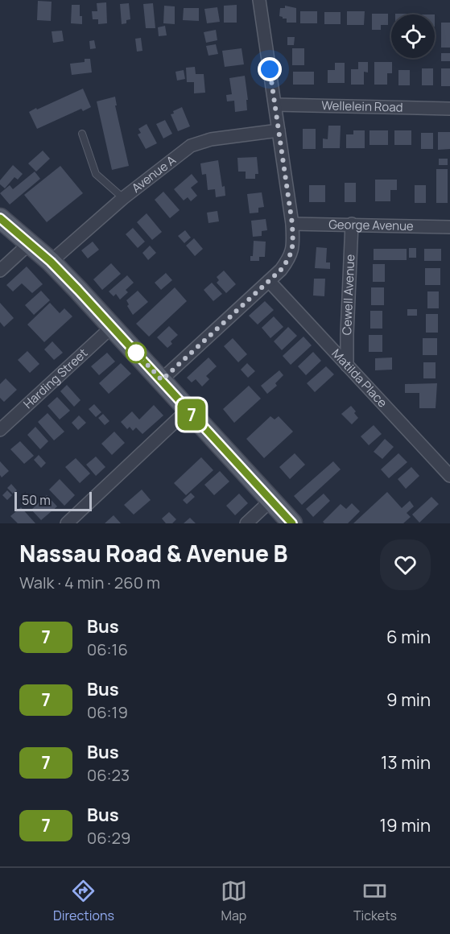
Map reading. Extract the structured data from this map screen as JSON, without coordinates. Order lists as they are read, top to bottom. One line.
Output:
{"streets":{"street":["Wellelein Road","Avenue A","George Avenue","Cewell Avenue","Harding Street","Matilda Place"]},"crossings":[["George Avenue","Cewell Avenue"],["Cewell Avenue","Matilda Place"]],"lines":["bus line 7"],"scale_bar":"50 m","page":{"on_map":"7","scale":"50 m","heading":["Nassau Road & Avenue B","Walk · 4 min · 260 m"],"list":[{"mark":"7","name":"Bus","note":"06:16","value":"6 min"},{"mark":"7","name":"Bus","note":"06:19","value":"9 min"},{"mark":"7","name":"Bus","note":"06:23","value":"13 min"},{"mark":"7","name":"Bus","note":"06:29","value":"19 min"}],"tabs":["Directions","Map","Tickets"]}}
